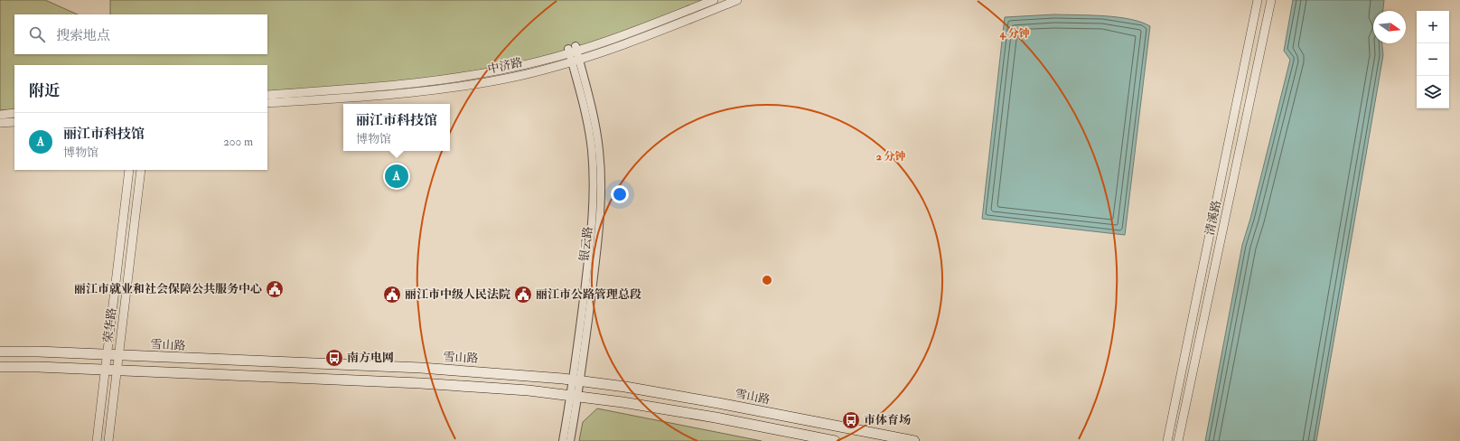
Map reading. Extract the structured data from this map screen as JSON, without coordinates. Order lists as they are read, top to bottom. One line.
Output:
{"streets":{"main road":["雪山路"],"street":["中济路","清溪路","银云路","荣华路"]},"crossings":[["中济路","银云路"],["银云路","雪山路"],["荣华路","雪山路"]],"places":{"public building":["丽江市就业和社会保障公共服务中心","丽江市中级人民法院","丽江市公路管理总段"],"bus stop":["南方电网","市体育场"]},"north":"right","page":{"map_buttons":["+","−"],"search":"搜索地点","heading":"附近","popup":["丽江市科技馆","博物馆"],"list":[{"mark":"A","name":"丽江市科技馆","note":"博物馆","value":"200 m"}],"pins":"A"},"rings":["4 分钟","2 分钟"]}
